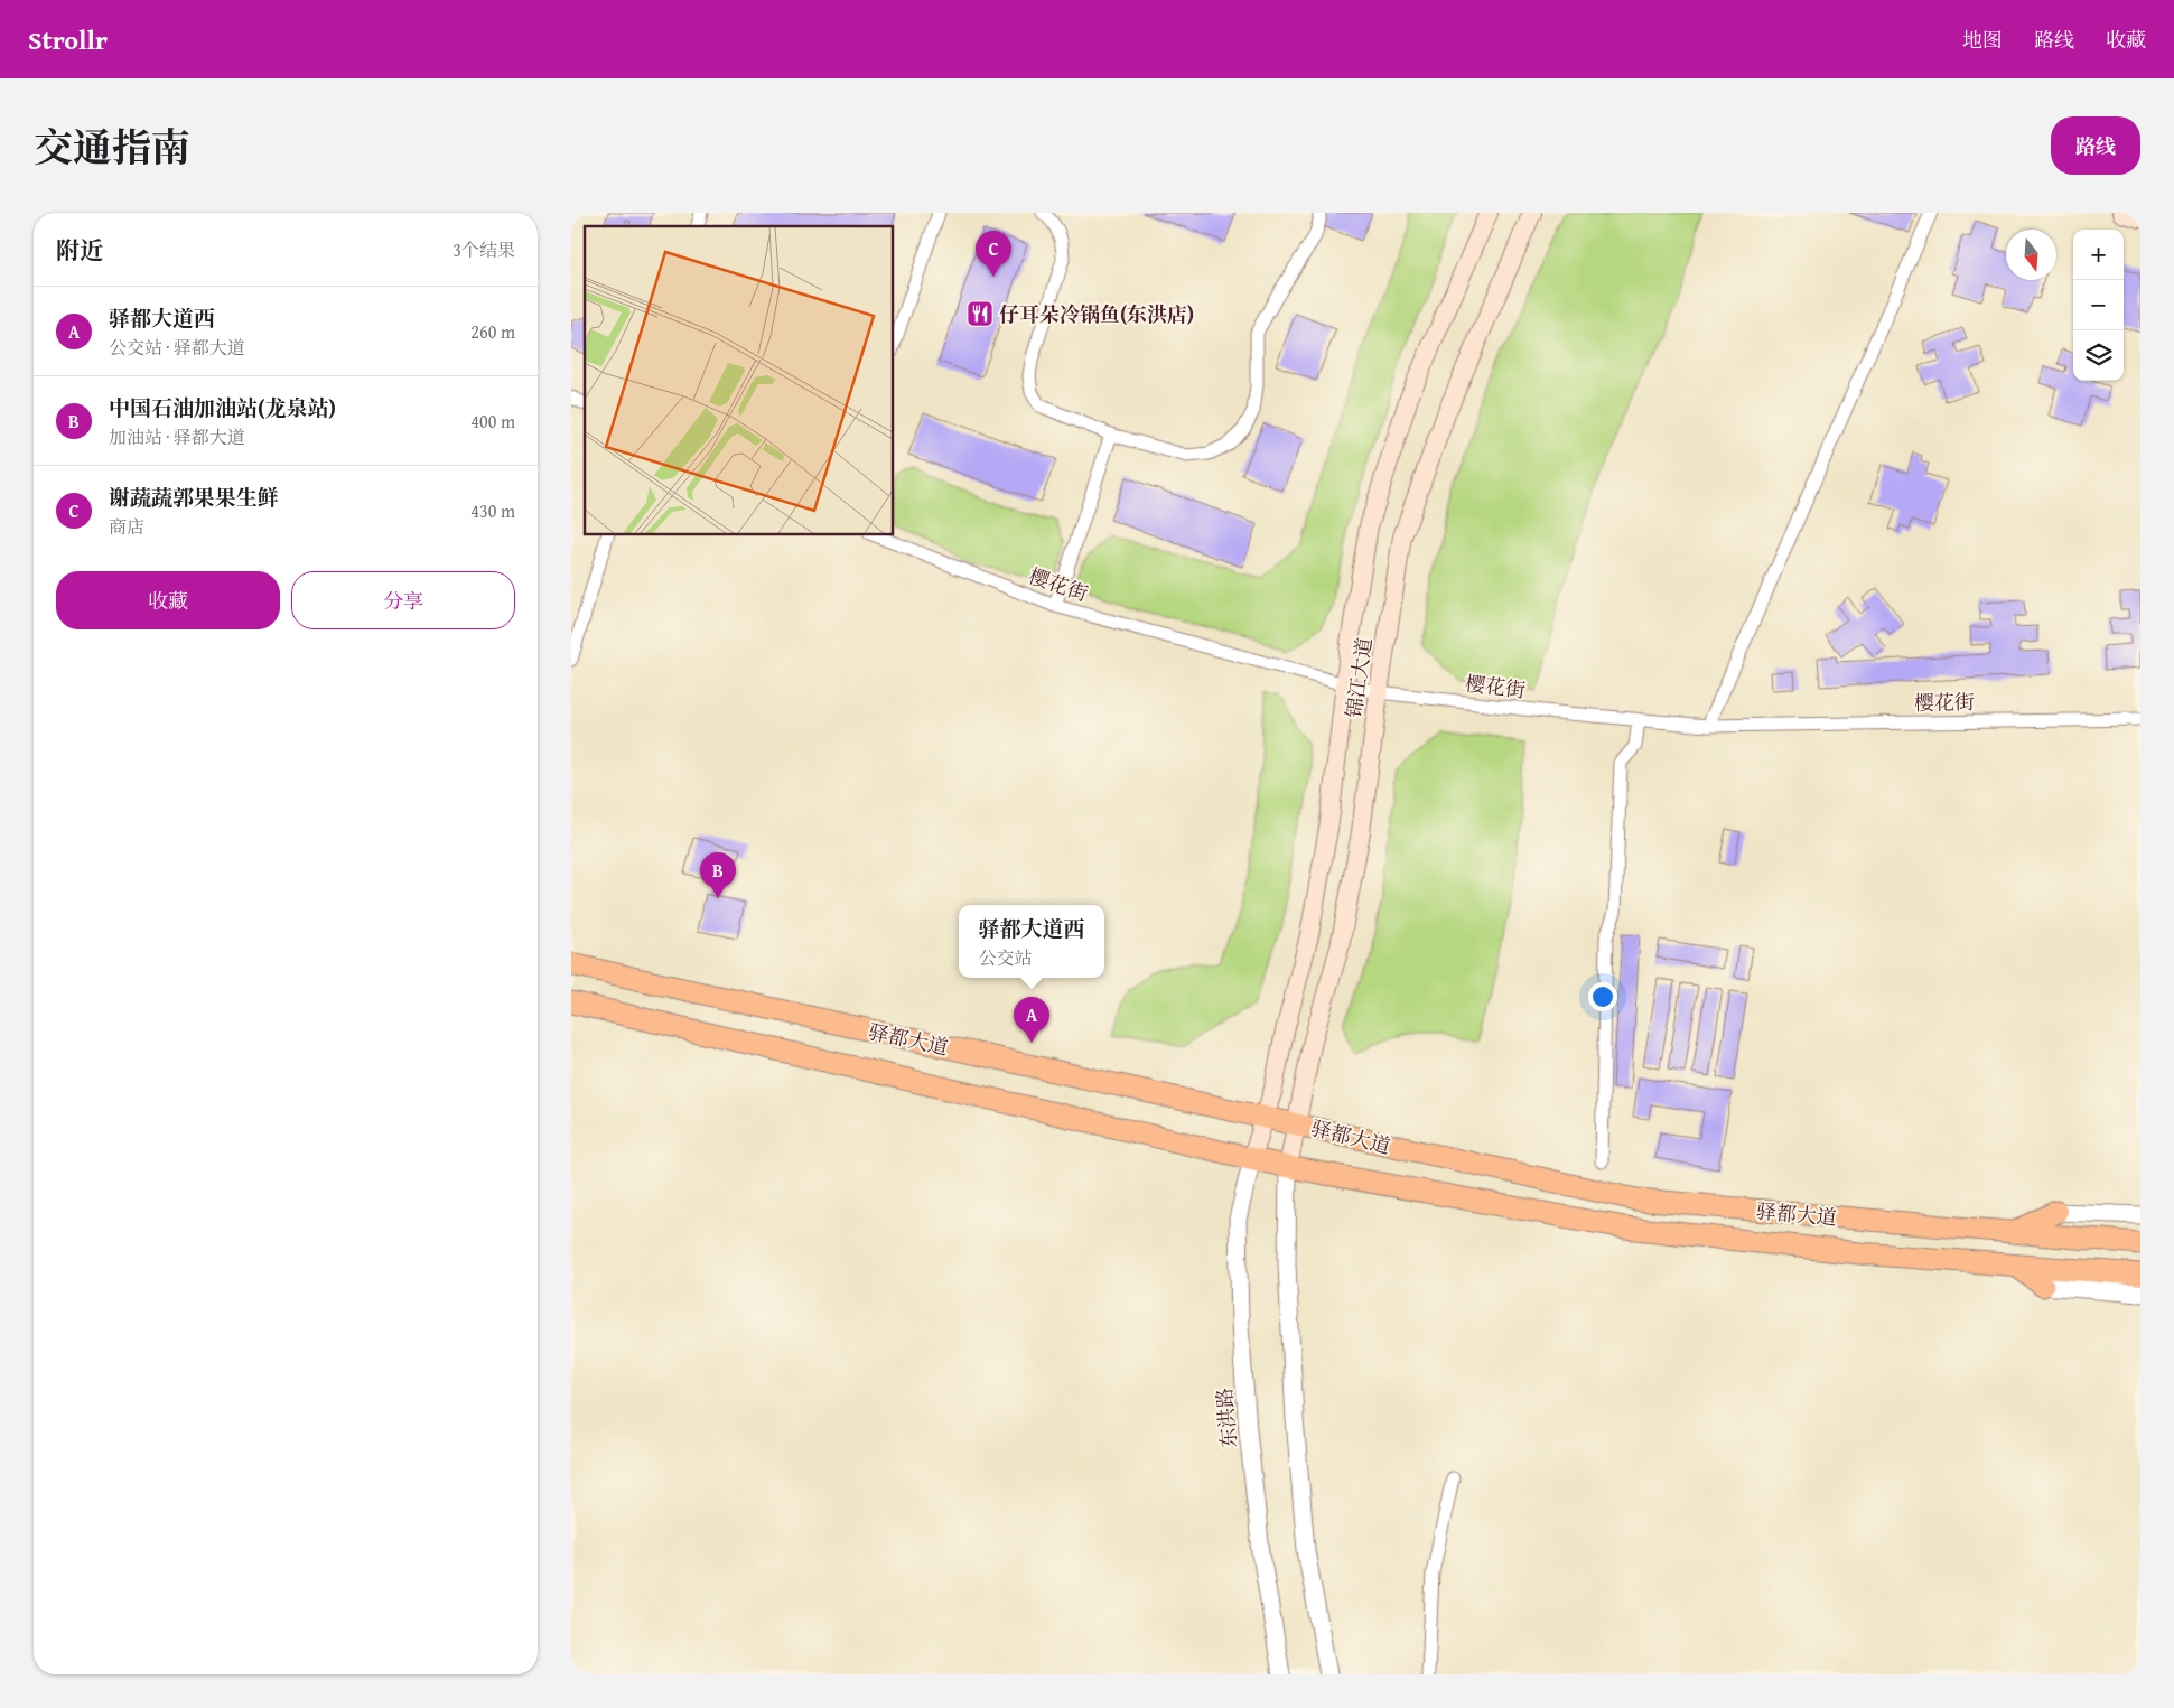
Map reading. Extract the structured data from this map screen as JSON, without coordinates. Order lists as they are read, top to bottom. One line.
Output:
{"streets":{"main road":["锦江大道","驿都大道"],"street":["樱花街","东洪路"]},"crossings":[["樱花街","锦江大道"],["锦江大道","驿都大道"],["锦江大道","东洪路"],["驿都大道","东洪路"]],"places":{"restaurant":["仔耳朵冷锅鱼(东洪店)"]},"north":"bottom","page":{"header":"Strollr","nav":["地图","路线","收藏"],"title":"交通指南","buttons":["路线",["收藏","分享"]],"heading":["附近","3个结果"],"map_buttons":["+","−"],"pins":["C","B","A"],"list":[{"mark":"A","name":"驿都大道西","note":"公交站 · 驿都大道","value":"260 m"},{"mark":"B","name":"中国石油加油站(龙泉站)","note":"加油站 · 驿都大道","value":"400 m"},{"mark":"C","name":"谢蔬蔬郭果果生鲜","note":"商店","value":"430 m"}],"popup":["驿都大道西","公交站"]}}
